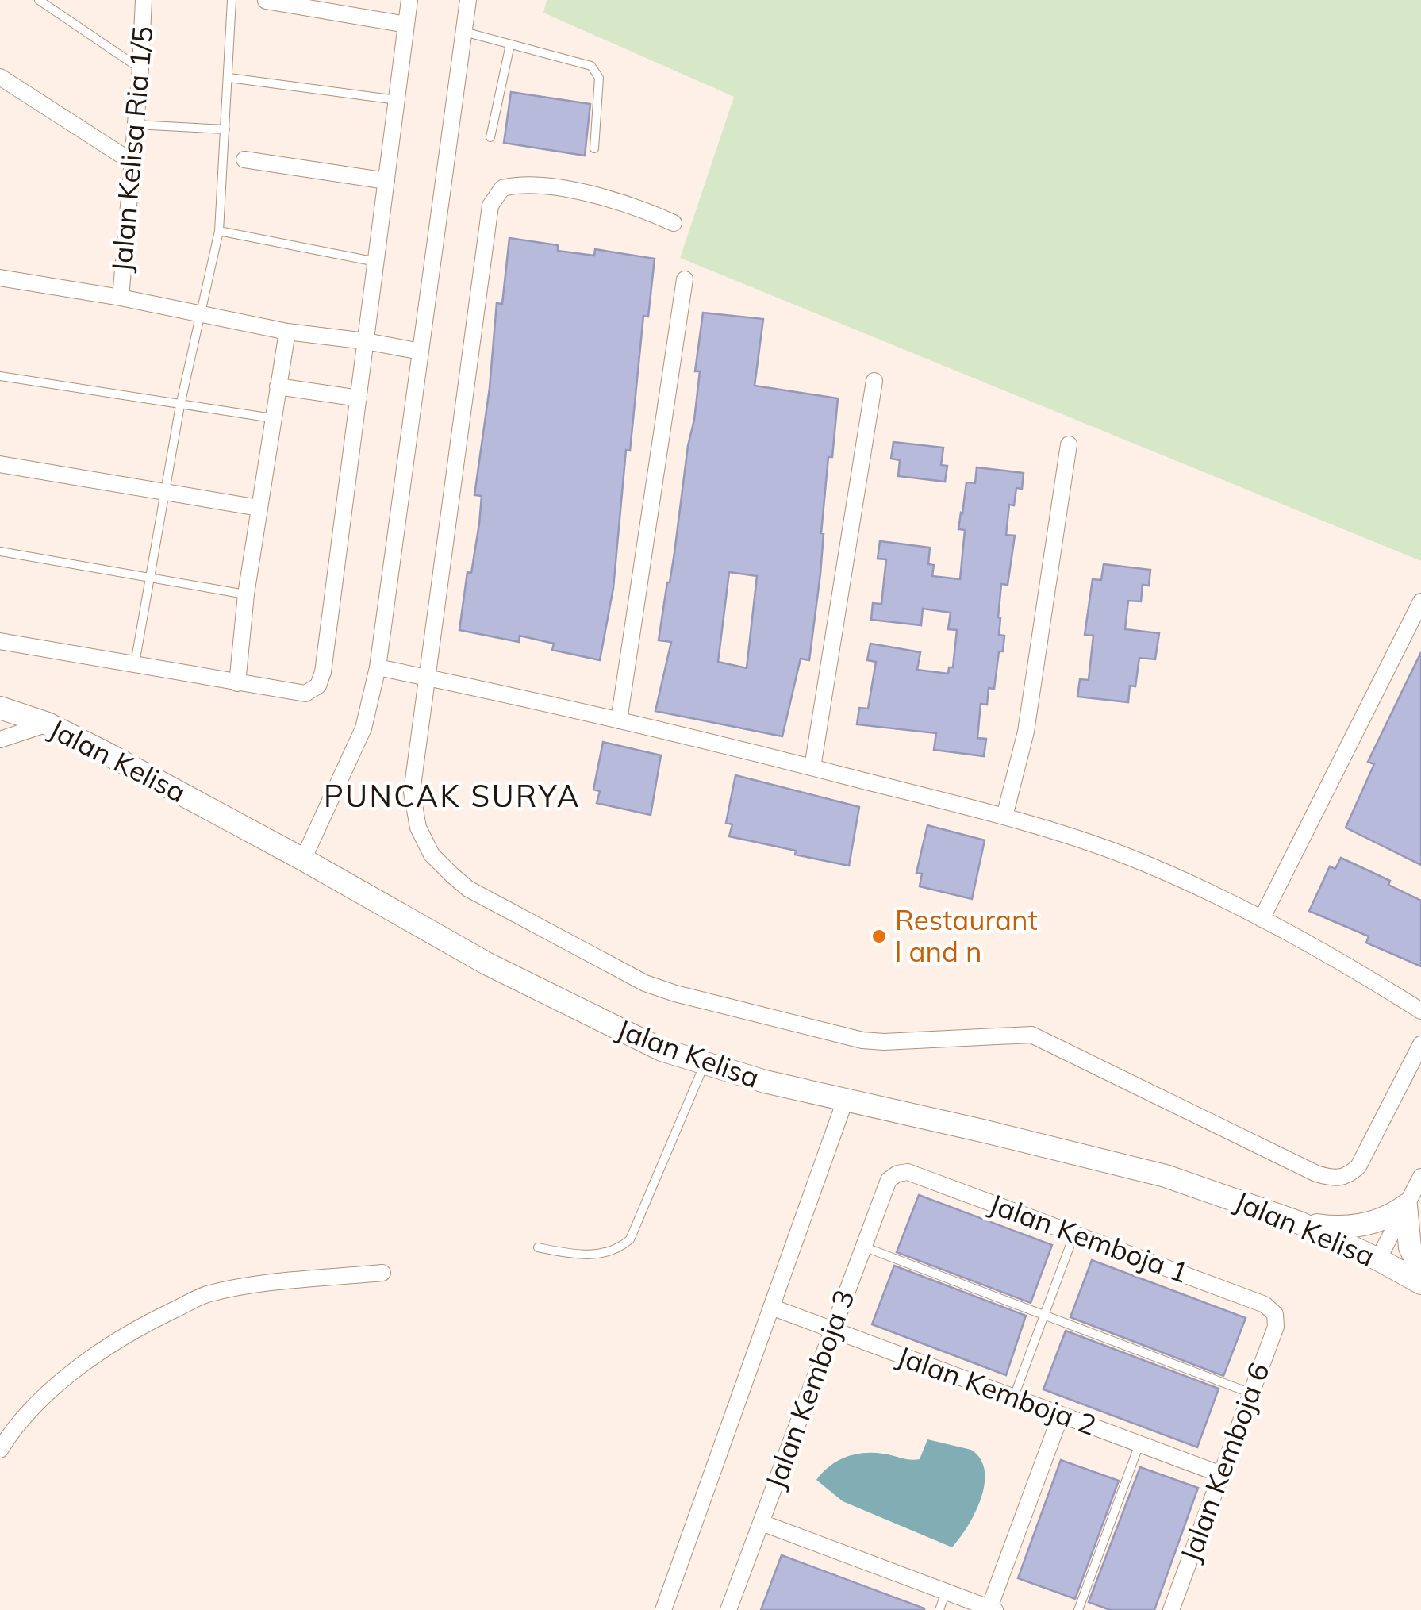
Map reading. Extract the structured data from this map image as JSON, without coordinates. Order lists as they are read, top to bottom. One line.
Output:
{"streets":{"main road":["Jalan Kelisa"],"street":["Jalan Kelisa Ria 1/5","Jalan Kemboja 1","Jalan Kemboja 3","Jalan Kemboja 2","Jalan Kemboja 6"]},"crossings":[["Jalan Kemboja 1","Jalan Kemboja 3"],["Jalan Kemboja 1","Jalan Kemboja 6"],["Jalan Kemboja 3","Jalan Kemboja 2"],["Jalan Kemboja 2","Jalan Kemboja 6"]],"districts":["PUNCAK SURYA"],"places":["Restaurant l and n"]}
